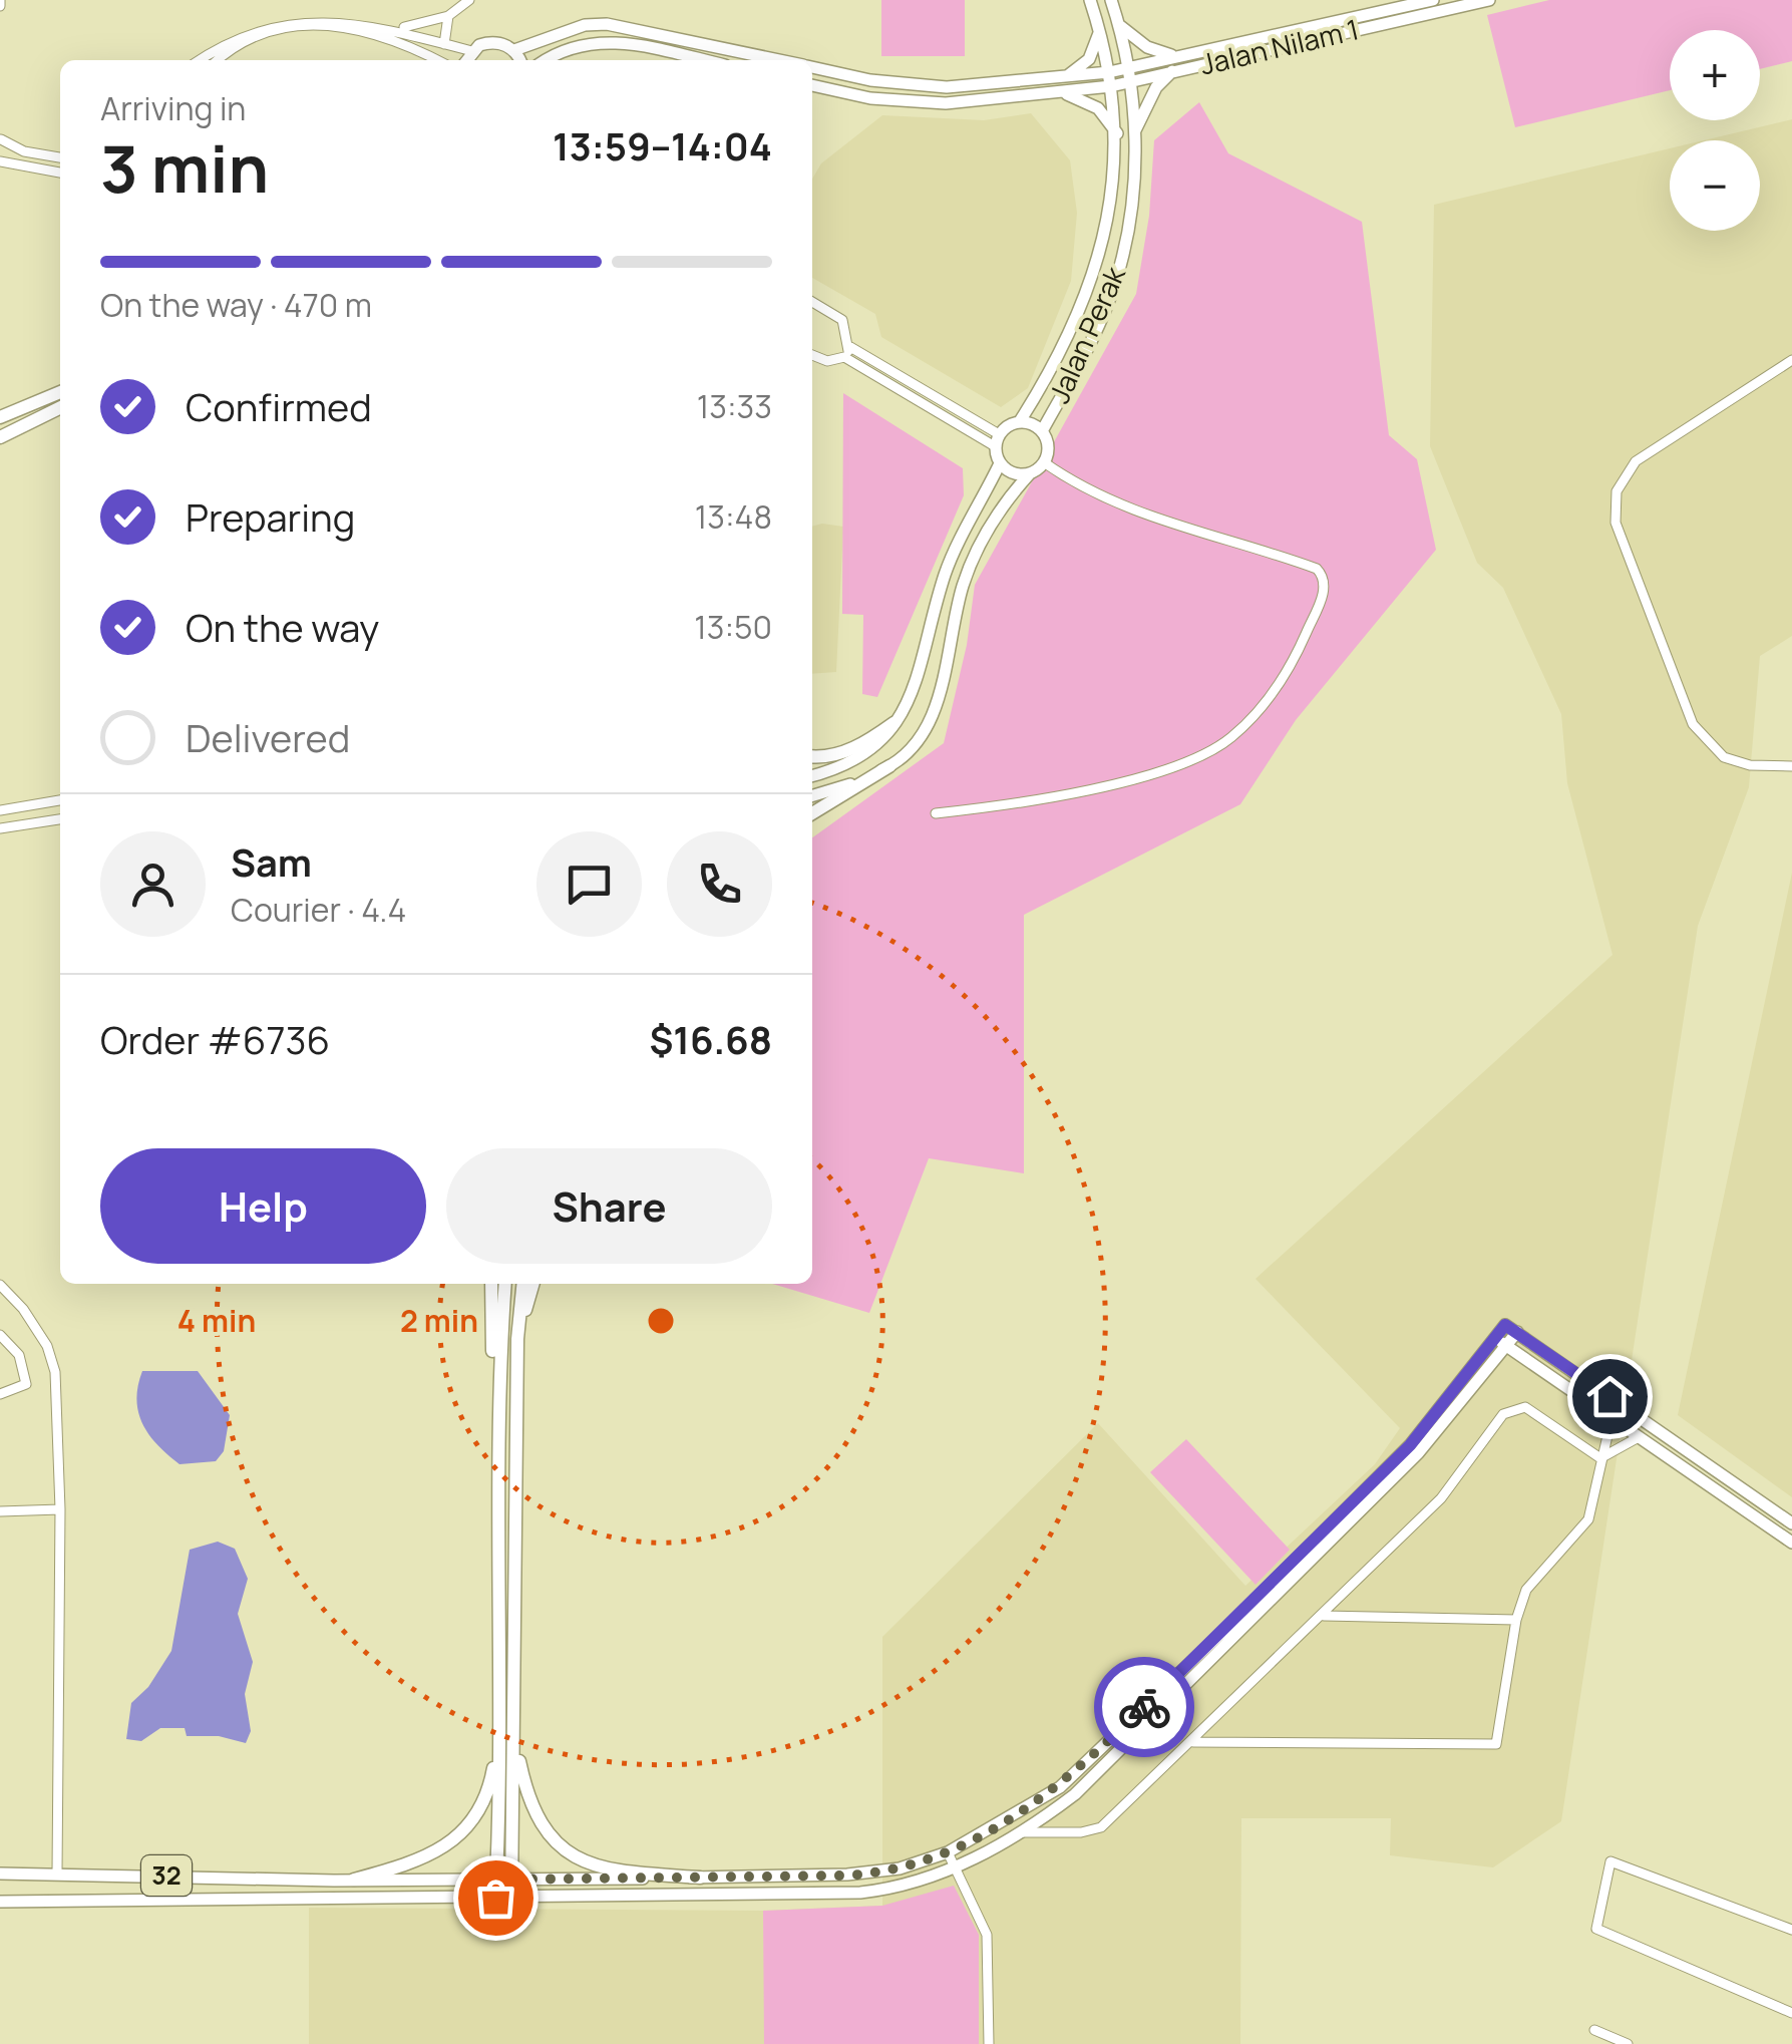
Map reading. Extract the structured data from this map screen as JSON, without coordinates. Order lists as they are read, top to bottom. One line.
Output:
{"streets":{"main road":["Jalan Nilam 1","Jalan Perak","32"]},"crossings":[["Jalan Nilam 1","Jalan Perak"]],"page":{"map_buttons":["+","−"],"heading":["3 min","Arriving in","13:59–14:04"],"panel":["Sam","Courier · 4.4","Order #6736","$16.68"],"bar":"On the way · 470 m","list":[["Confirmed","13:33"],["Preparing","13:48"],["On the way","13:50"],"Delivered"],"buttons":["Help","Share"]},"rings":["4 min","2 min"]}
